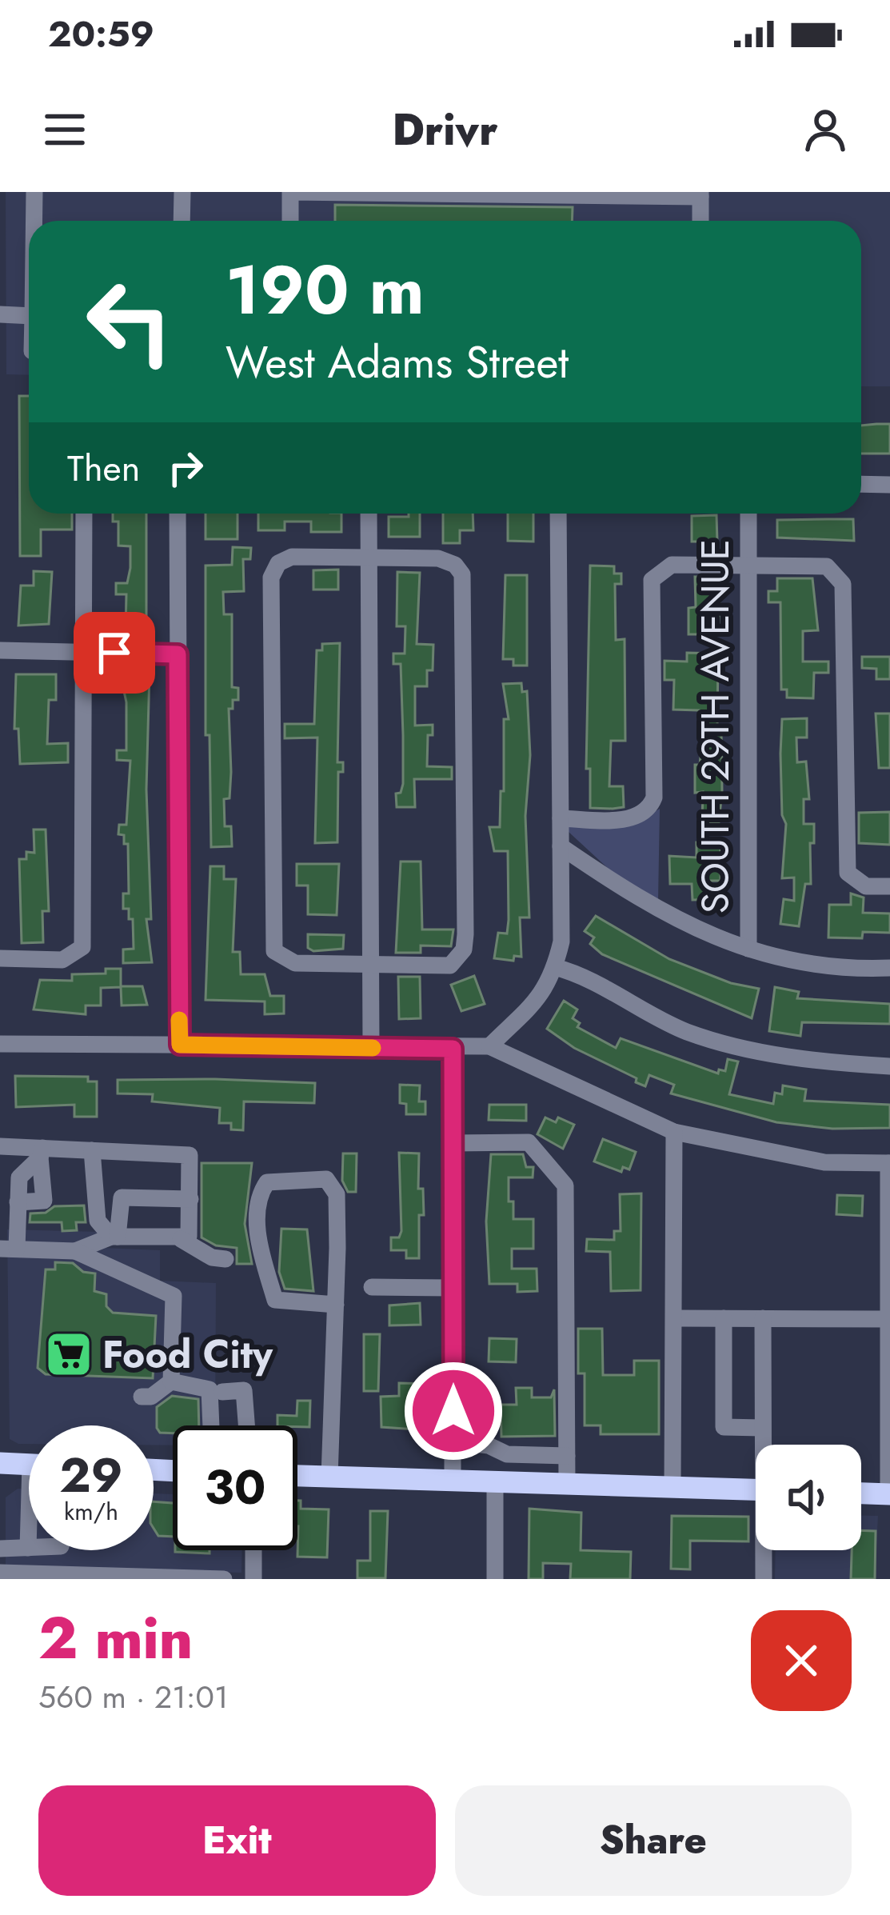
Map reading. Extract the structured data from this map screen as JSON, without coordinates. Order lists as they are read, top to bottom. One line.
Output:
{"streets":{"street":["SOUTH 29TH AVENUE"]},"places":{"supermarket":["Food City"]},"page":{"status":"20:59","header":"Drivr","turn":["190 m","West Adams Street"],"then":"Then","speed":"29 km/h","limit":"30","heading":["2 min","560 m · 21:01"],"buttons":["Exit","Share"]}}
